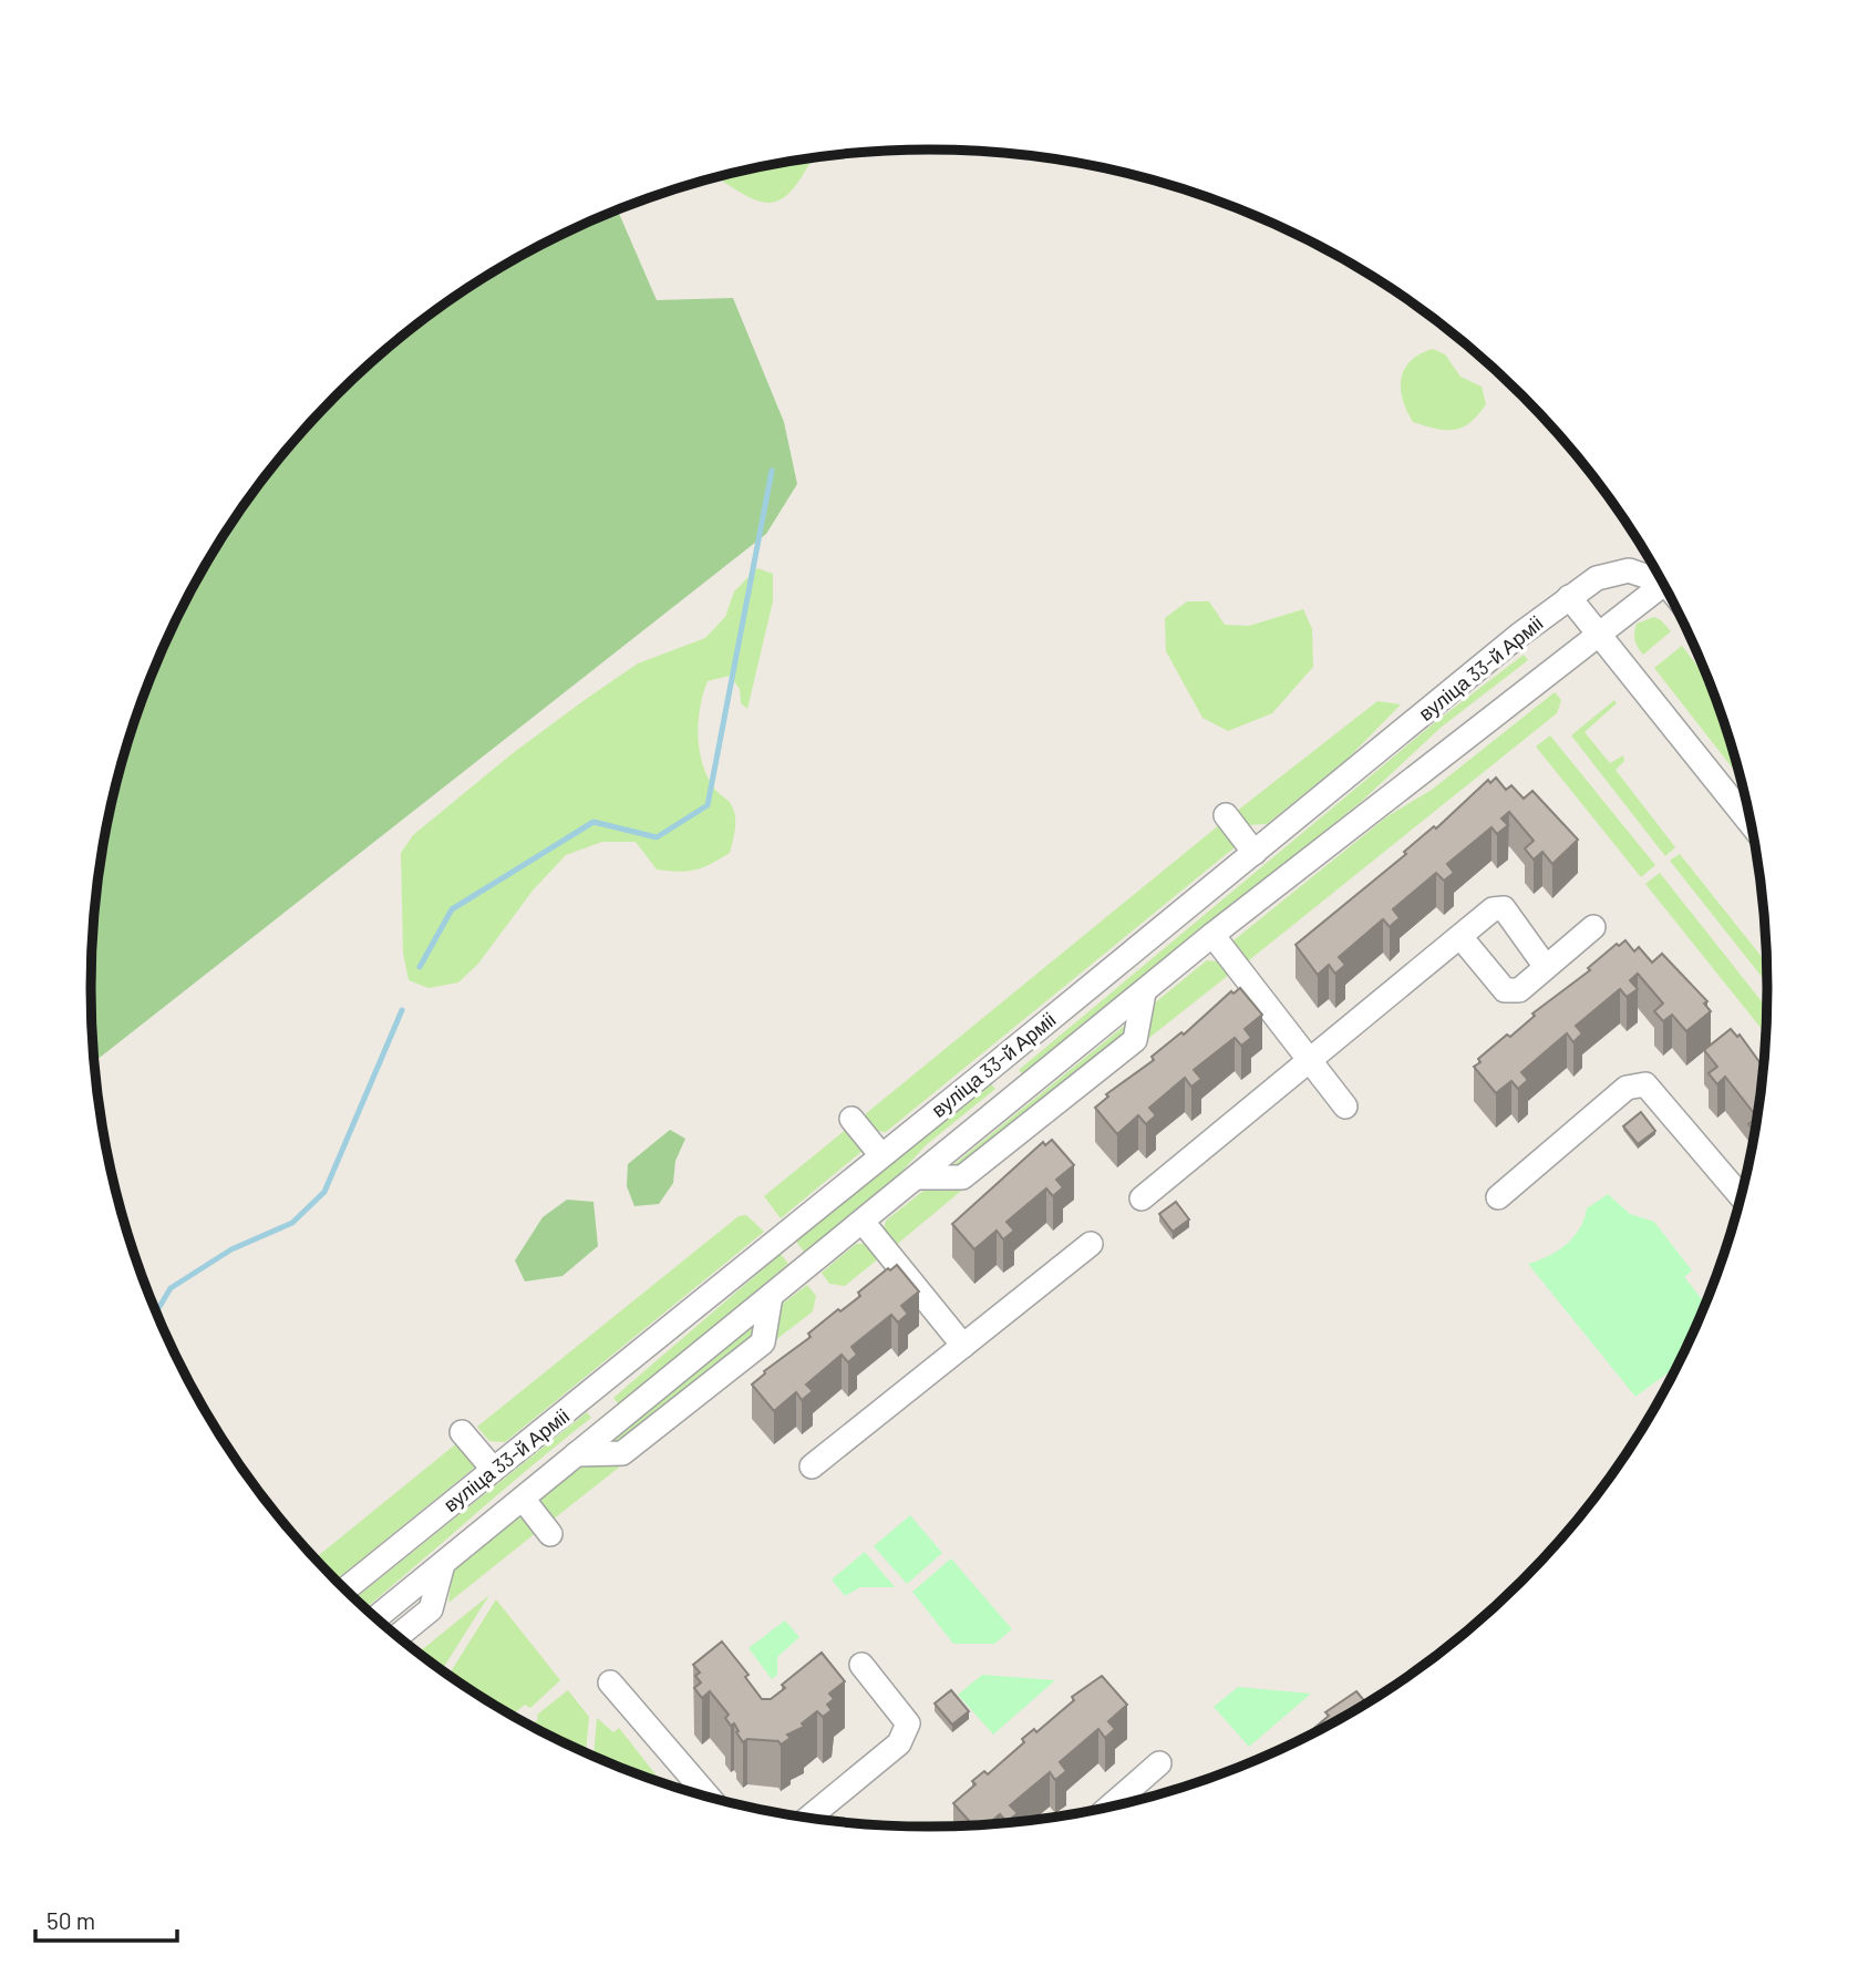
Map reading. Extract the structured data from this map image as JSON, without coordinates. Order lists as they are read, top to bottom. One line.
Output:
{"streets":{"street":["вуліца 33-й Арміі"]},"scale_bar":"50 m"}
